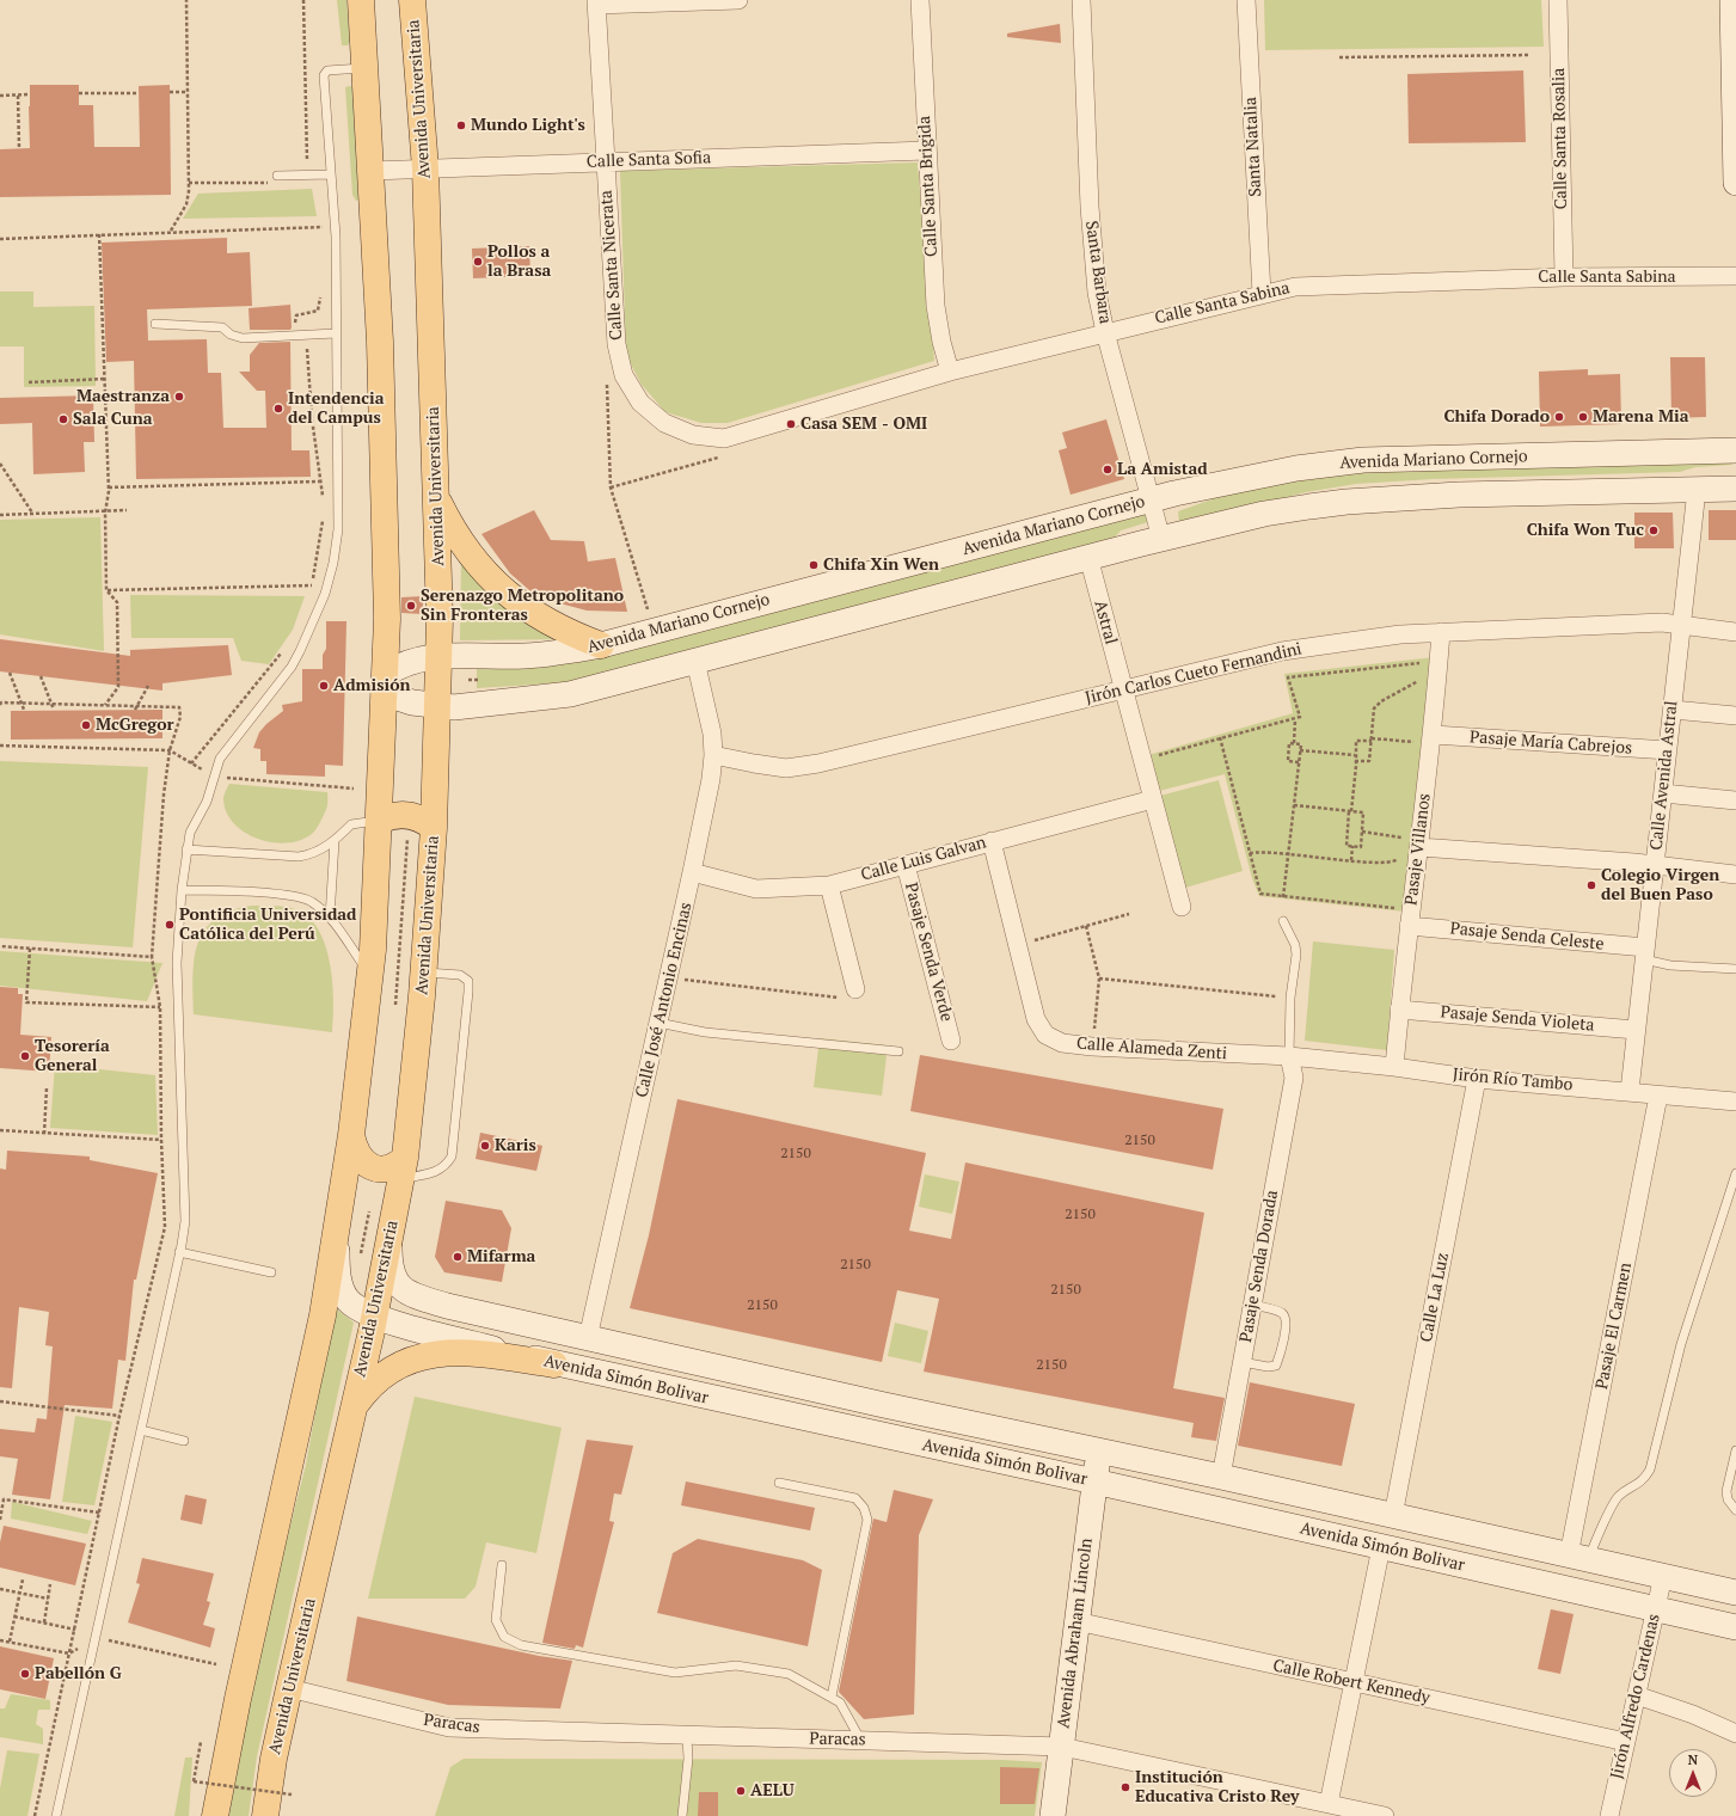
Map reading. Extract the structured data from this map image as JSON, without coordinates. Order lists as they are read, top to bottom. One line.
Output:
{"streets":{"main road":["Avenida Universitaria","Avenida Mariano Cornejo","Avenida Simón Bolivar","Avenida Abraham Lincoln"],"street":["Calle Santa Rosalia","Santa Natalia","Calle Santa Sofia","Calle Santa Brigida","Calle Santa Nicerata","Santa Barbara","Calle Santa Sabina","Astral","Jirón Carlos Cueto Fernandini","Pasaje María Cabrejos","Calle Avenida Astral","Pasaje Villanos","Calle Luis Galvan","Pasaje Senda Celeste","Pasaje Senda Verde","Calle José Antonio Encinas","Pasaje Senda Violeta","Calle Alameda Zenti","Jirón Río Tambo","Pasaje Senda Dorada","Calle La Luz","Pasaje El Carmen","Calle Robert Kennedy","Jirón Alfredo Cardenas","Paracas"]},"crossings":[["Avenida Universitaria","Calle Santa Sofia"],["Avenida Universitaria","Avenida Mariano Cornejo"],["Avenida Universitaria","Avenida Simón Bolivar"],["Avenida Universitaria","Paracas"],["Calle Santa Rosalia","Calle Santa Sabina"],["Santa Natalia","Calle Santa Sabina"],["Calle Santa Sofia","Calle Santa Brigida"],["Calle Santa Sofia","Calle Santa Nicerata"],["Calle Santa Brigida","Calle Santa Sabina"],["Calle Santa Nicerata","Calle Santa Sabina"],["Santa Barbara","Calle Santa Sabina"],["Santa Barbara","Avenida Mariano Cornejo"],["Astral","Jirón Carlos Cueto Fernandini"],["Astral","Calle Luis Galvan"],["Jirón Carlos Cueto Fernandini","Calle Avenida Astral"],["Jirón Carlos Cueto Fernandini","Pasaje Villanos"],["Jirón Carlos Cueto Fernandini","Calle José Antonio Encinas"],["Pasaje María Cabrejos","Calle Avenida Astral"],["Pasaje María Cabrejos","Pasaje Villanos"],["Calle Avenida Astral","Pasaje Senda Celeste"],["Calle Avenida Astral","Pasaje Senda Violeta"],["Calle Avenida Astral","Jirón Río Tambo"],["Pasaje Villanos","Pasaje Senda Celeste"],["Pasaje Villanos","Pasaje Senda Violeta"],["Pasaje Villanos","Jirón Río Tambo"],["Calle Luis Galvan","Pasaje Senda Verde"],["Calle Luis Galvan","Calle José Antonio Encinas"],["Calle Luis Galvan","Calle Alameda Zenti"],["Calle José Antonio Encinas","Avenida Simón Bolivar"],["Calle Alameda Zenti","Jirón Río Tambo"],["Calle Alameda Zenti","Pasaje Senda Dorada"],["Jirón Río Tambo","Pasaje Senda Dorada"],["Jirón Río Tambo","Calle La Luz"],["Jirón Río Tambo","Pasaje El Carmen"],["Pasaje Senda Dorada","Avenida Simón Bolivar"],["Calle La Luz","Avenida Simón Bolivar"],["Pasaje El Carmen","Avenida Simón Bolivar"],["Avenida Simón Bolivar","Avenida Abraham Lincoln"],["Avenida Simón Bolivar","Jirón Alfredo Cardenas"],["Avenida Abraham Lincoln","Calle Robert Kennedy"],["Avenida Abraham Lincoln","Paracas"],["Calle Robert Kennedy","Jirón Alfredo Cardenas"]],"places":["Mundo Light's","Pollos a la Brasa","Maestranza","Intendencia del Campus","Chifa Dorado","Marena Mia","Sala Cuna","Casa SEM - OMI","La Amistad","Chifa Won Tuc","Chifa Xin Wen","Serenazgo Metropolitano Sin Fronteras","Admisión","McGregor","Colegio Virgen del Buen Paso","Pontificia Universidad Católica del Perú","Tesorería General","Karis","Mifarma","Pabellón G","Institución Educativa Cristo Rey","AELU"],"house_numbers":["2150","2150","2150","2150","2150","2150","2150"],"north":"top"}
